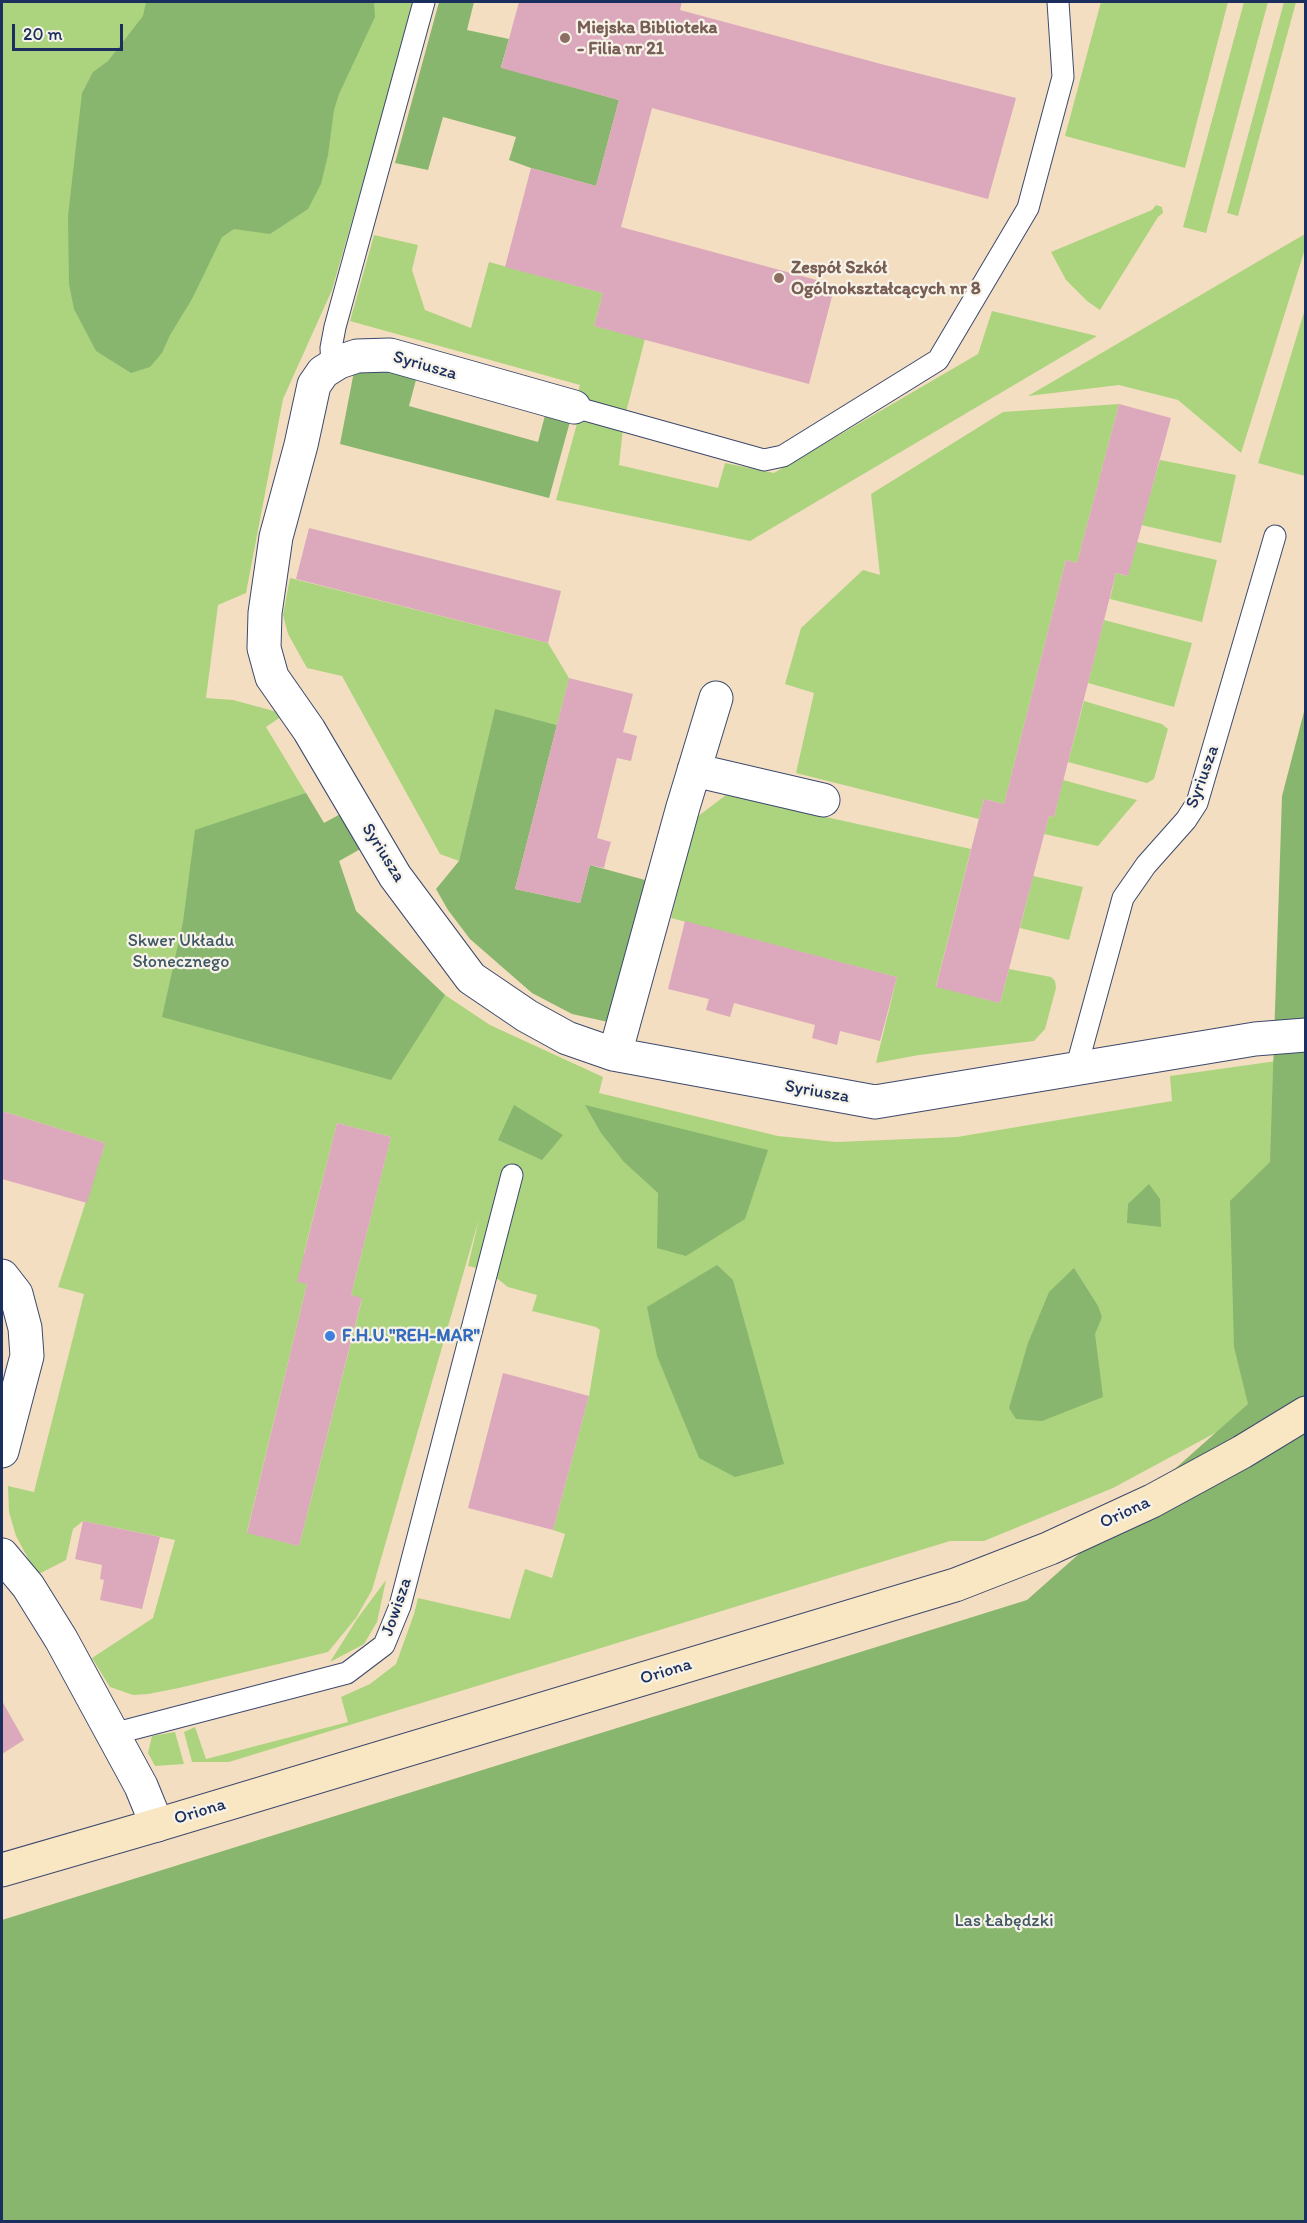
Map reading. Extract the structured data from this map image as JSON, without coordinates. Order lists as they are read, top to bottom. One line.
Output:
{"streets":{"street":["Syriusza","Oriona"],"lane":["Jowisza"]},"parks":["Skwer Układu Słonecznego","Las Łabędzki"],"places":["Miejska Biblioteka - Filia nr 21","Zespół Szkół Ogólnokształcących nr 8","F.H.U.\"REH-MAR\""],"scale_bar":"20 m"}
